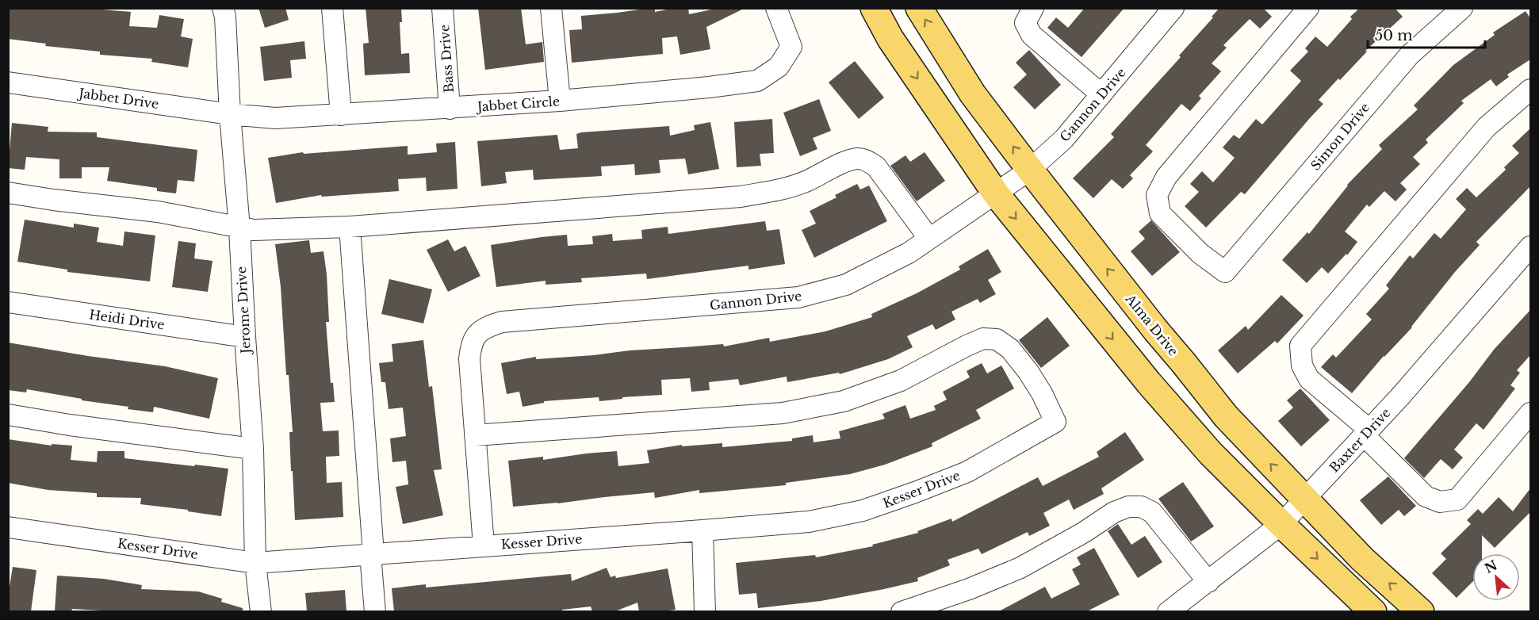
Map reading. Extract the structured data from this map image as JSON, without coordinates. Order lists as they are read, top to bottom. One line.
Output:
{"streets":{"main road":["Alma Drive"],"street":["Bass Drive","Jabbet Drive","Jabbet Circle","Gannon Drive","Simon Drive","Jerome Drive","Heidi Drive","Baxter Drive","Kesser Drive"]},"crossings":[["Bass Drive","Jabbet Circle"],["Jabbet Drive","Jabbet Circle"],["Jabbet Drive","Jerome Drive"],["Jabbet Circle","Jerome Drive"],["Gannon Drive","Alma Drive"],["Gannon Drive","Kesser Drive"],["Jerome Drive","Heidi Drive"],["Jerome Drive","Kesser Drive"],["Alma Drive","Baxter Drive"]],"scale_bar":"50 m","north":"top left"}
